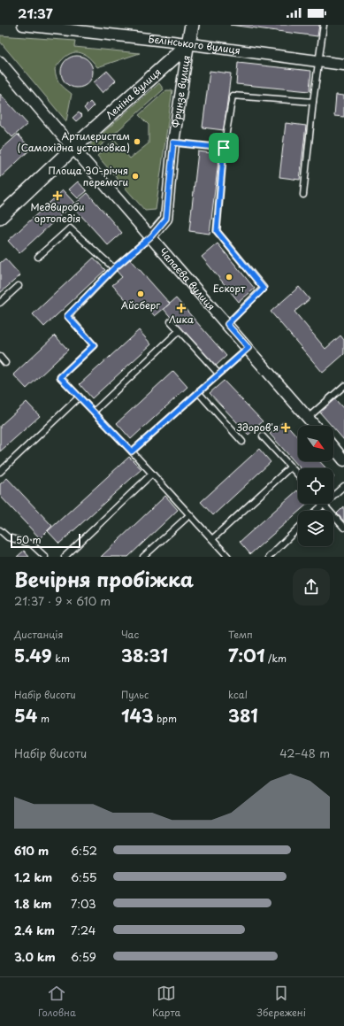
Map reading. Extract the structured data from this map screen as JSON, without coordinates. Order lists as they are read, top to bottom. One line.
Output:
{"streets":{"street":["Бєлінського вулиця","Фрунзе вулиця","Леніна вулиця","Чапаєва вулиця"]},"crossings":[["Бєлінського вулиця","Фрунзе вулиця"],["Бєлінського вулиця","Леніна вулиця"],["Фрунзе вулиця","Леніна вулиця"],["Фрунзе вулиця","Чапаєва вулиця"],["Леніна вулиця","Чапаєва вулиця"]],"places":{"other":["Артилеристам (Самохідна установка)","Площа 30-річчя перемоги","Ескорт","Айсберг"],"health":["Медвироби ортопедія","Лика","Здоров'я"]},"scale_bar":"50 m","north":"bottom right","page":{"status":"21:37","scale":"50 m","heading":["Вечірня пробіжка","21:37 · 9 × 610 m"],"stats":[["Дистанція","5.49 km"],["Час","38:31"],["Темп","7:01 /km"],["Набір висоти","54 m"],["Пульс","143 bpm"],["kcal","381"]],"chart":["Набір висоти","42–48 m"],"list":[{"name":"610 m","note":"6:52"},{"name":"1.2 km","note":"6:55"},{"name":"1.8 km","note":"7:03"},{"name":"2.4 km","note":"7:24"},{"name":"3.0 km","note":"6:59"}],"tabs":["Головна","Карта","Збережені"]}}
